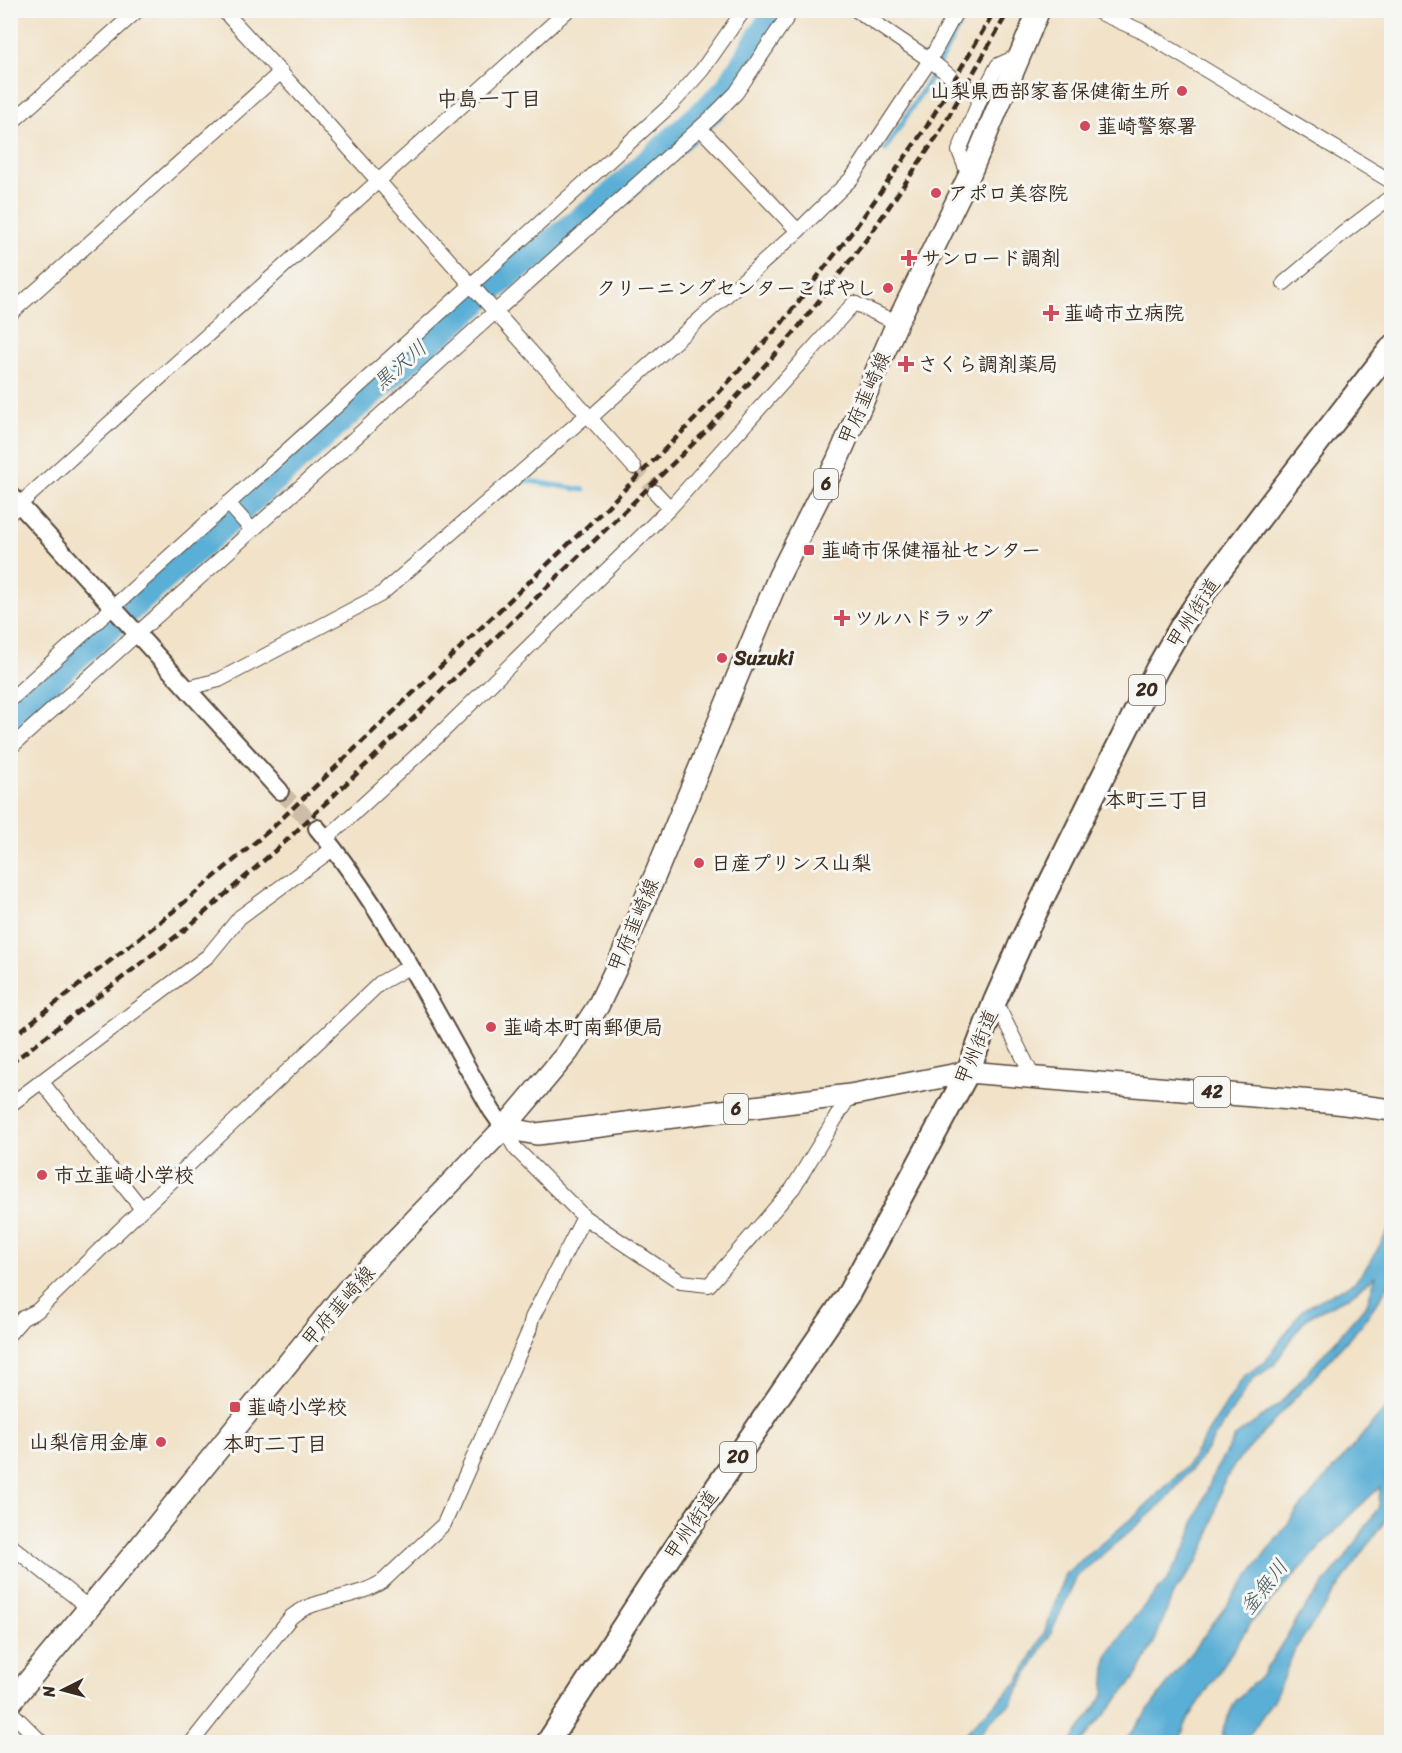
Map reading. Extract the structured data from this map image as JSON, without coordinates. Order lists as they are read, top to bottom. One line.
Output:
{"streets":{"highway":["甲州街道","20"],"main road":["甲府韮崎線","6","42"]},"crossings":[["甲府韮崎線","6"],["6","甲州街道"],["6","42"],["甲州街道","42"]],"districts":["中島一丁目","本町三丁目","本町二丁目"],"water":["黒沢川","釜無川"],"places":{"other":["山梨県西部家畜保健衛生所","韮崎警察署","アポロ美容院","クリーニングセンターこばやし","Suzuki","日産プリンス山梨","韮崎本町南郵便局","市立韮崎小学校","山梨信用金庫"],"health":["サンロード調剤","韮崎市立病院","さくら調剤薬局","ツルハドラッグ"],"transit":["韮崎市保健福祉センター","韮崎小学校"]},"north":"left"}
